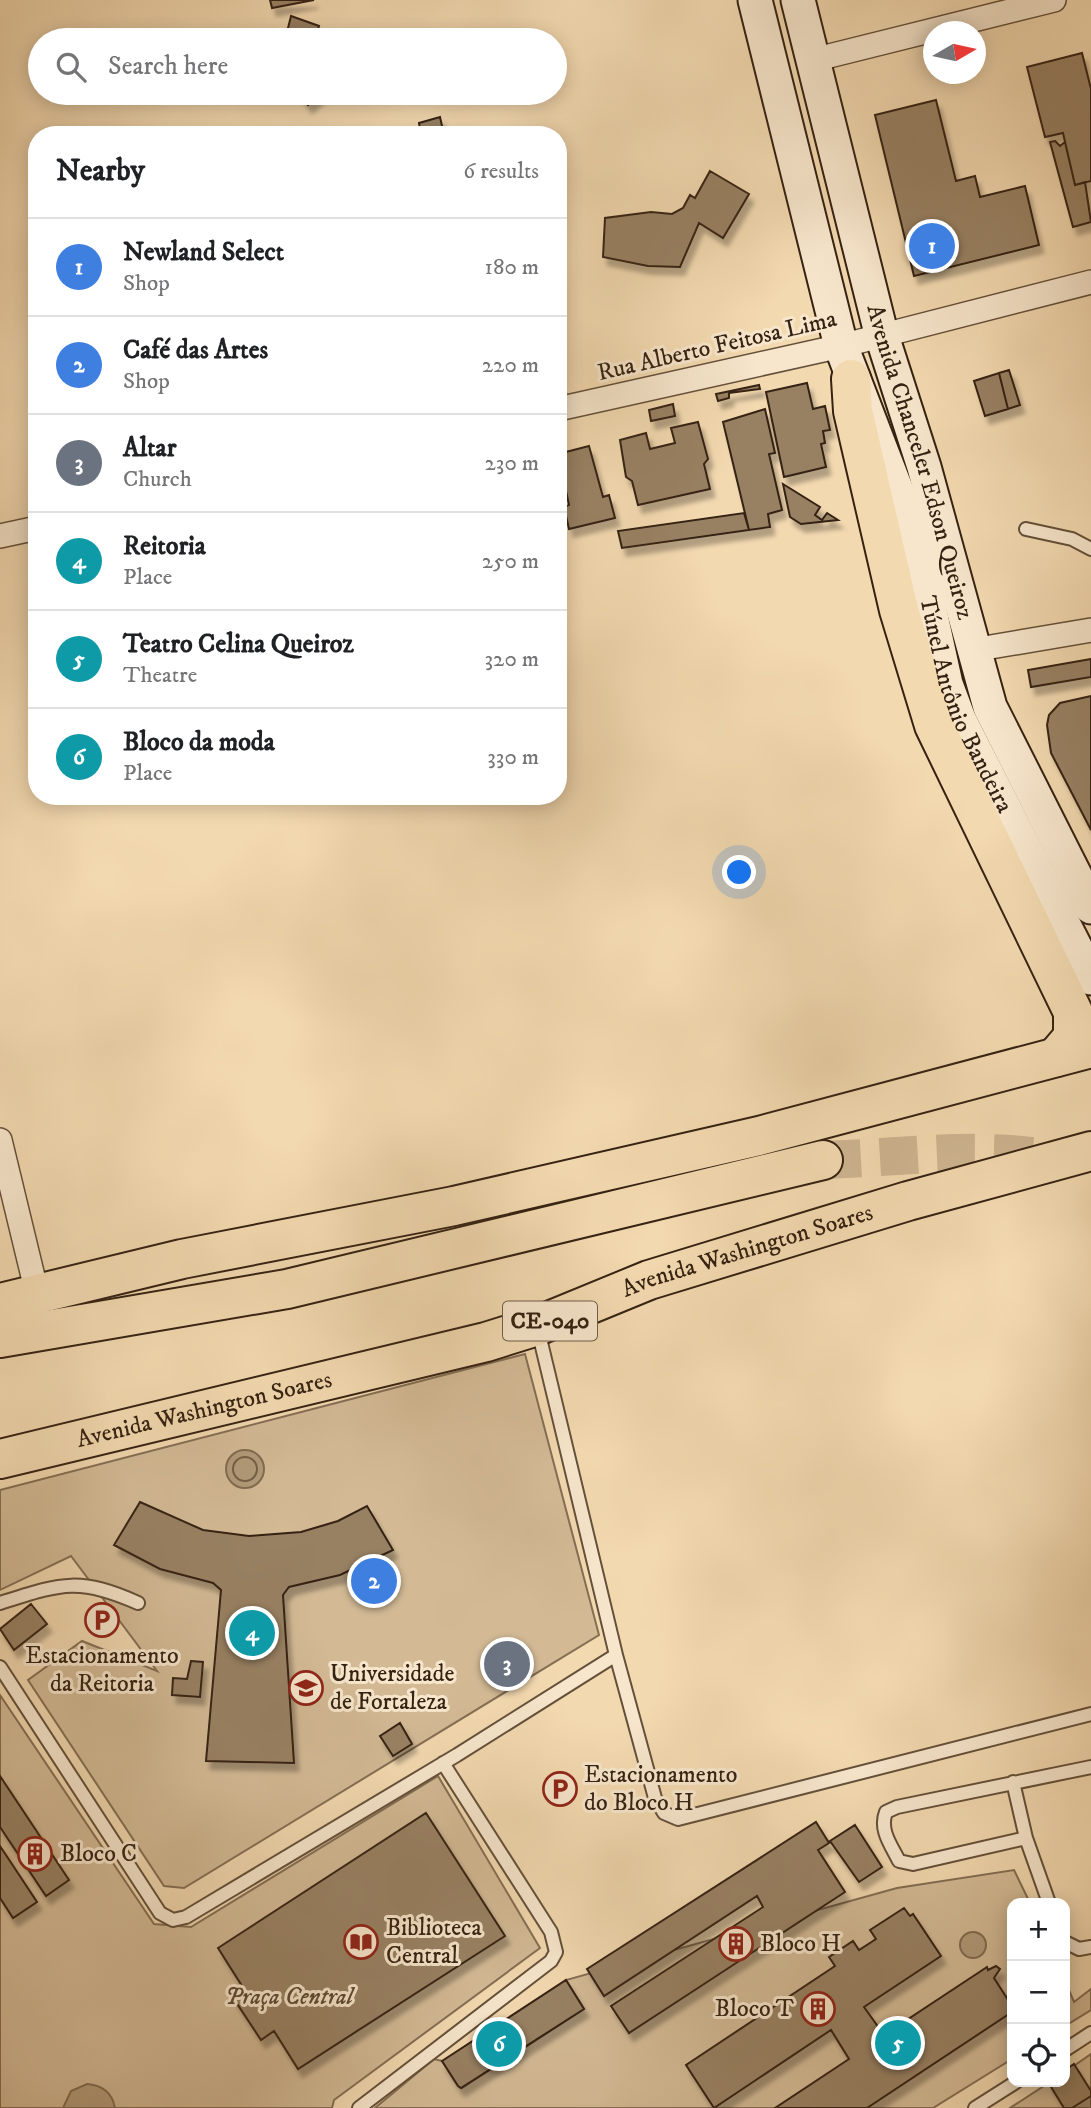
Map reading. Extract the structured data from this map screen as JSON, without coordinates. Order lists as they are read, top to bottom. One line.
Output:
{"streets":{"highway":["Avenida Washington Soares","CE-040"],"main road":["Avenida Chanceler Edson Queiroz","Túnel Antônio Bandeira"],"street":["Rua Alberto Feitosa Lima"]},"crossings":[["Rua Alberto Feitosa Lima","Avenida Chanceler Edson Queiroz"],["Rua Alberto Feitosa Lima","Túnel Antônio Bandeira"],["Avenida Chanceler Edson Queiroz","Túnel Antônio Bandeira"]],"parks":["Praça Central"],"places":{"parking":["Estacionamento da Reitoria","Estacionamento do Bloco H"],"school or university":["Universidade de Fortaleza"],"building":["Bloco C","Bloco H","Bloco T"],"library":["Biblioteca Central"]},"north":"right","page":{"search":"Search here","heading":["Nearby","6 results"],"list":[{"mark":"1","name":"Newland Select","note":"Shop","value":"180 m"},{"mark":"2","name":"Café das Artes","note":"Shop","value":"220 m"},{"mark":"3","name":"Altar","note":"Church","value":"230 m"},{"mark":"4","name":"Reitoria","note":"Place","value":"250 m"},{"mark":"5","name":"Teatro Celina Queiroz","note":"Theatre","value":"320 m"},{"mark":"6","name":"Bloco da moda","note":"Place","value":"330 m"}],"pins":["1","2","4","3","5","6"],"map_buttons":["+","−"]}}
